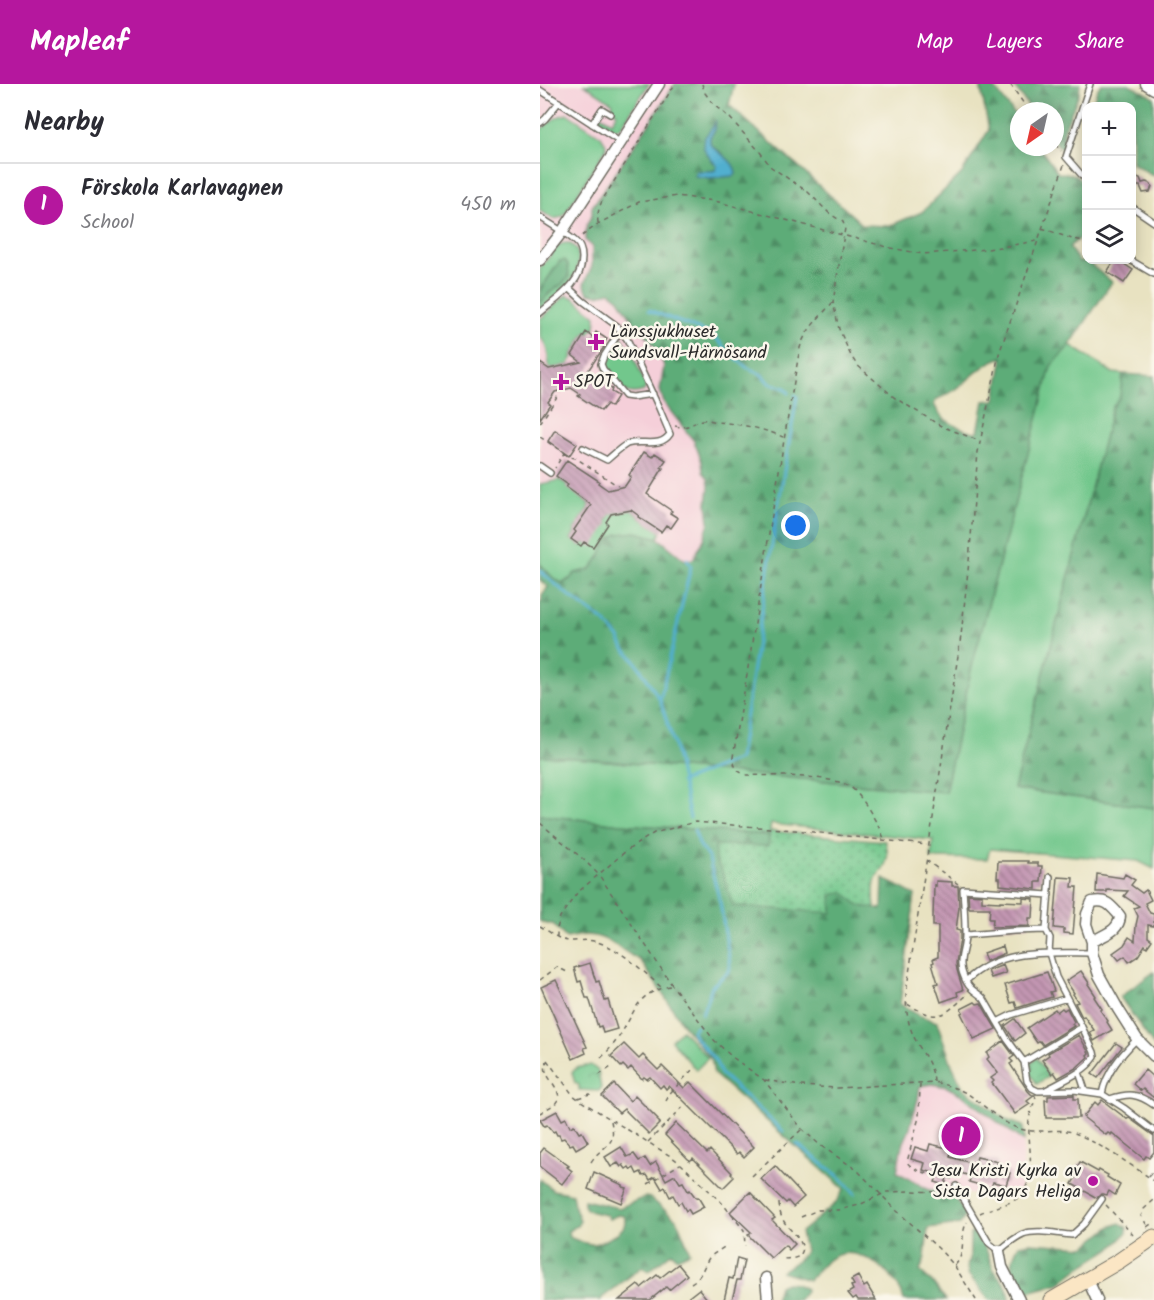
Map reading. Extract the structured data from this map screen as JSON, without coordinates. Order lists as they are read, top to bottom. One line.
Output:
{"places":{"health":["Länssjukhuset Sundsvall-Härnösand","SPOT"],"other":["Jesu Kristi Kyrka av Sista Dagars Heliga"]},"north":"bottom left","page":{"header":"Mapleaf","nav":["Map","Layers","Share"],"heading":"Nearby","map_buttons":["+","−"],"list":[{"mark":"1","name":"Förskola Karlavagnen","note":"School","value":"450 m"}],"pins":"1"}}
